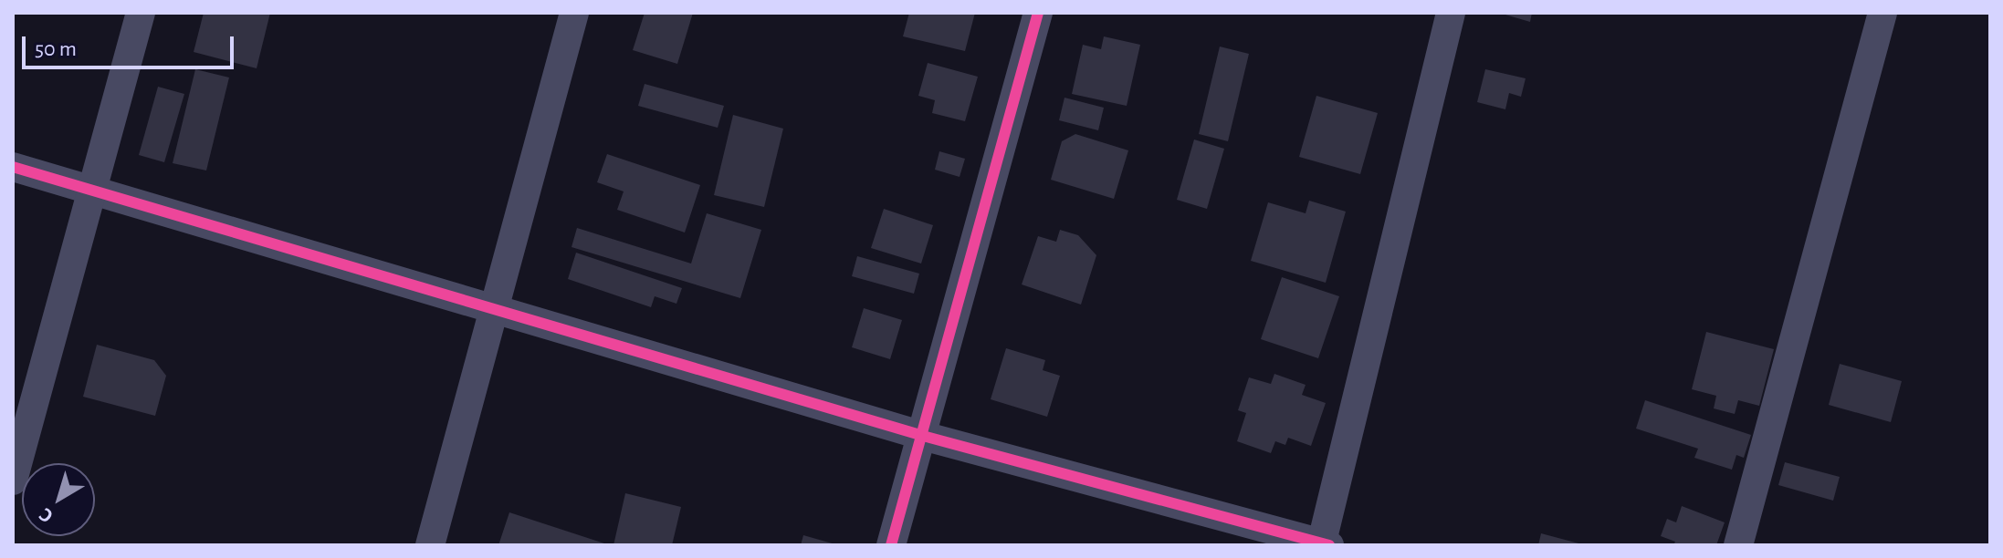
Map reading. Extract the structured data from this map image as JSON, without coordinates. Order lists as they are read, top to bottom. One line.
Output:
{"scale_bar":"50 m","north":"bottom left"}
